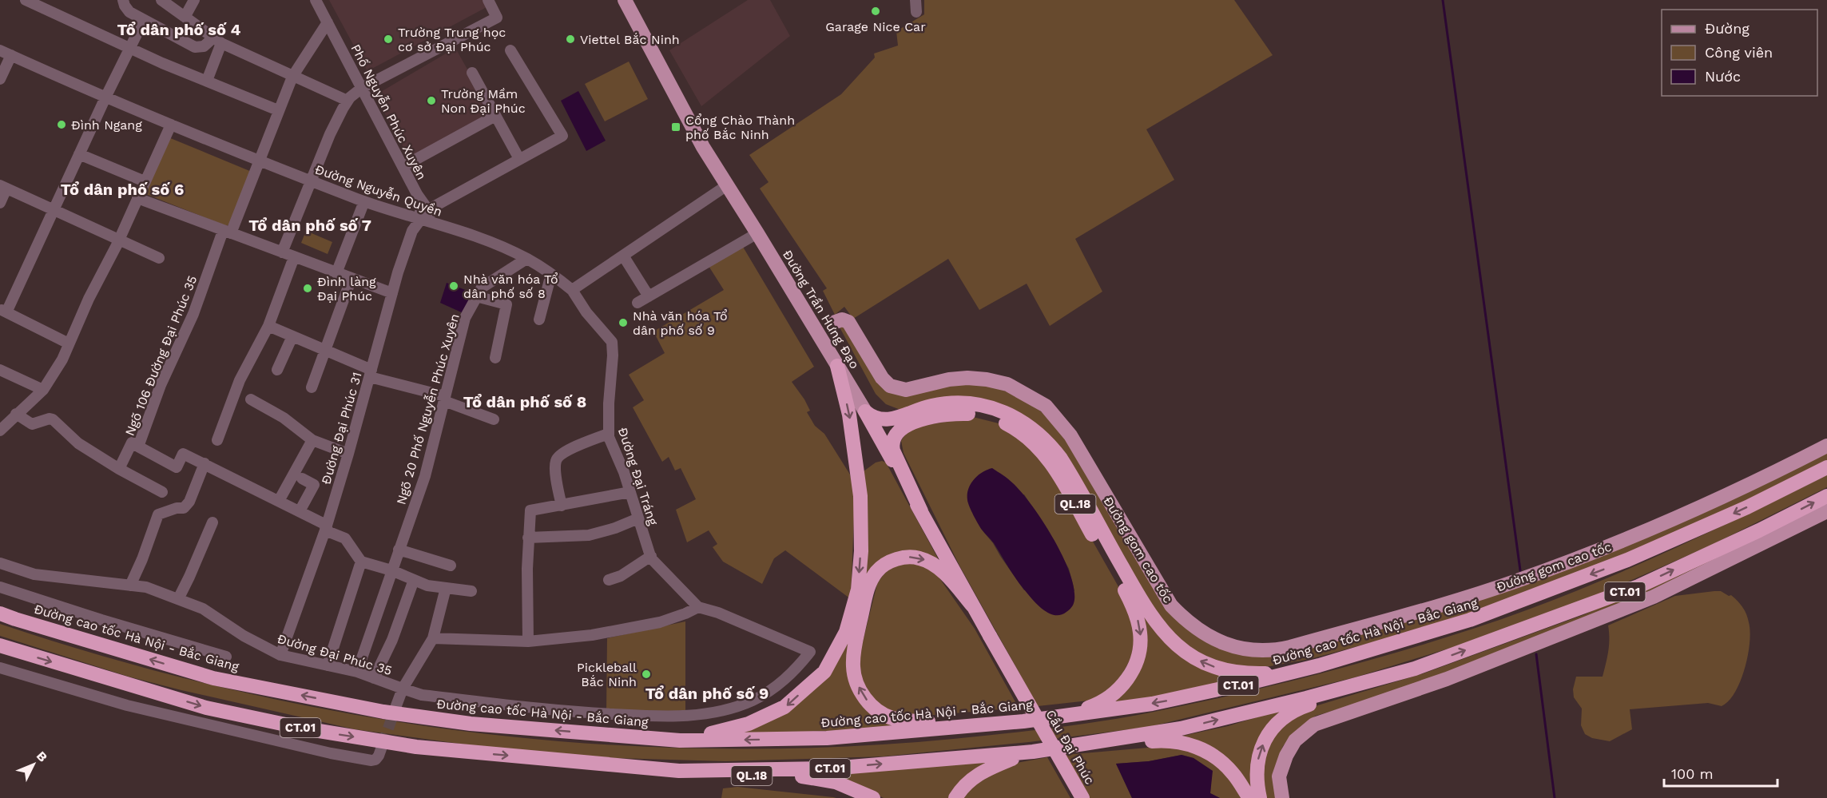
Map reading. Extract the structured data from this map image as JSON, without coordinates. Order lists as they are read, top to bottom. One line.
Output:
{"streets":{"highway":["Đường Trần Hưng Đạo","QL.18","CT.01","Đường cao tốc Hà Nội - Bắc Giang","Cầu Đại Phúc"],"main road":["Đường gom cao tốc"],"street":["Phố Nguyễn Phúc Xuyên","Đường Nguyễn Quyền","Ngõ 106 Đường Đại Phúc 35","Ngõ 20 Phố Nguyễn Phúc Xuyên","Đường Đại Phúc 31","Đường Đại Tráng","Đường Đại Phúc 35"]},"crossings":[["Phố Nguyễn Phúc Xuyên","Đường Nguyễn Quyền"],["Phố Nguyễn Phúc Xuyên","Ngõ 106 Đường Đại Phúc 35"],["Phố Nguyễn Phúc Xuyên","Đường Đại Phúc 31"],["Đường Nguyễn Quyền","Ngõ 106 Đường Đại Phúc 35"],["Đường Nguyễn Quyền","Ngõ 20 Phố Nguyễn Phúc Xuyên"],["Đường Nguyễn Quyền","Đường Đại Phúc 31"],["Đường Nguyễn Quyền","Đường Đại Tráng"],["Đường Trần Hưng Đạo","QL.18"],["Đường Trần Hưng Đạo","Cầu Đại Phúc"],["Ngõ 20 Phố Nguyễn Phúc Xuyên","Đường Đại Phúc 35"],["Đường Đại Phúc 31","Đường Đại Phúc 35"],["QL.18","CT.01"],["QL.18","Đường cao tốc Hà Nội - Bắc Giang"]],"districts":["Tổ dân phố số 4","Tổ dân phố số 6","Tổ dân phố số 7","Tổ dân phố số 8","Tổ dân phố số 9"],"places":{"other":["Garage Nice Car","Trường Trung học cơ sở Đại Phúc","Viettel Bắc Ninh","Trường Mầm Non Đại Phúc","Đình Ngang","Nhà văn hóa Tổ dân phố số 8","Đình làng Đại Phúc","Nhà văn hóa Tổ dân phố số 9","Pickleball Bắc Ninh"],"transit":["Cổng Chào Thành phố Bắc Ninh"]},"legend":["Đường","Công viên","Nước"],"scale_bar":"100 m","north":"top right"}
